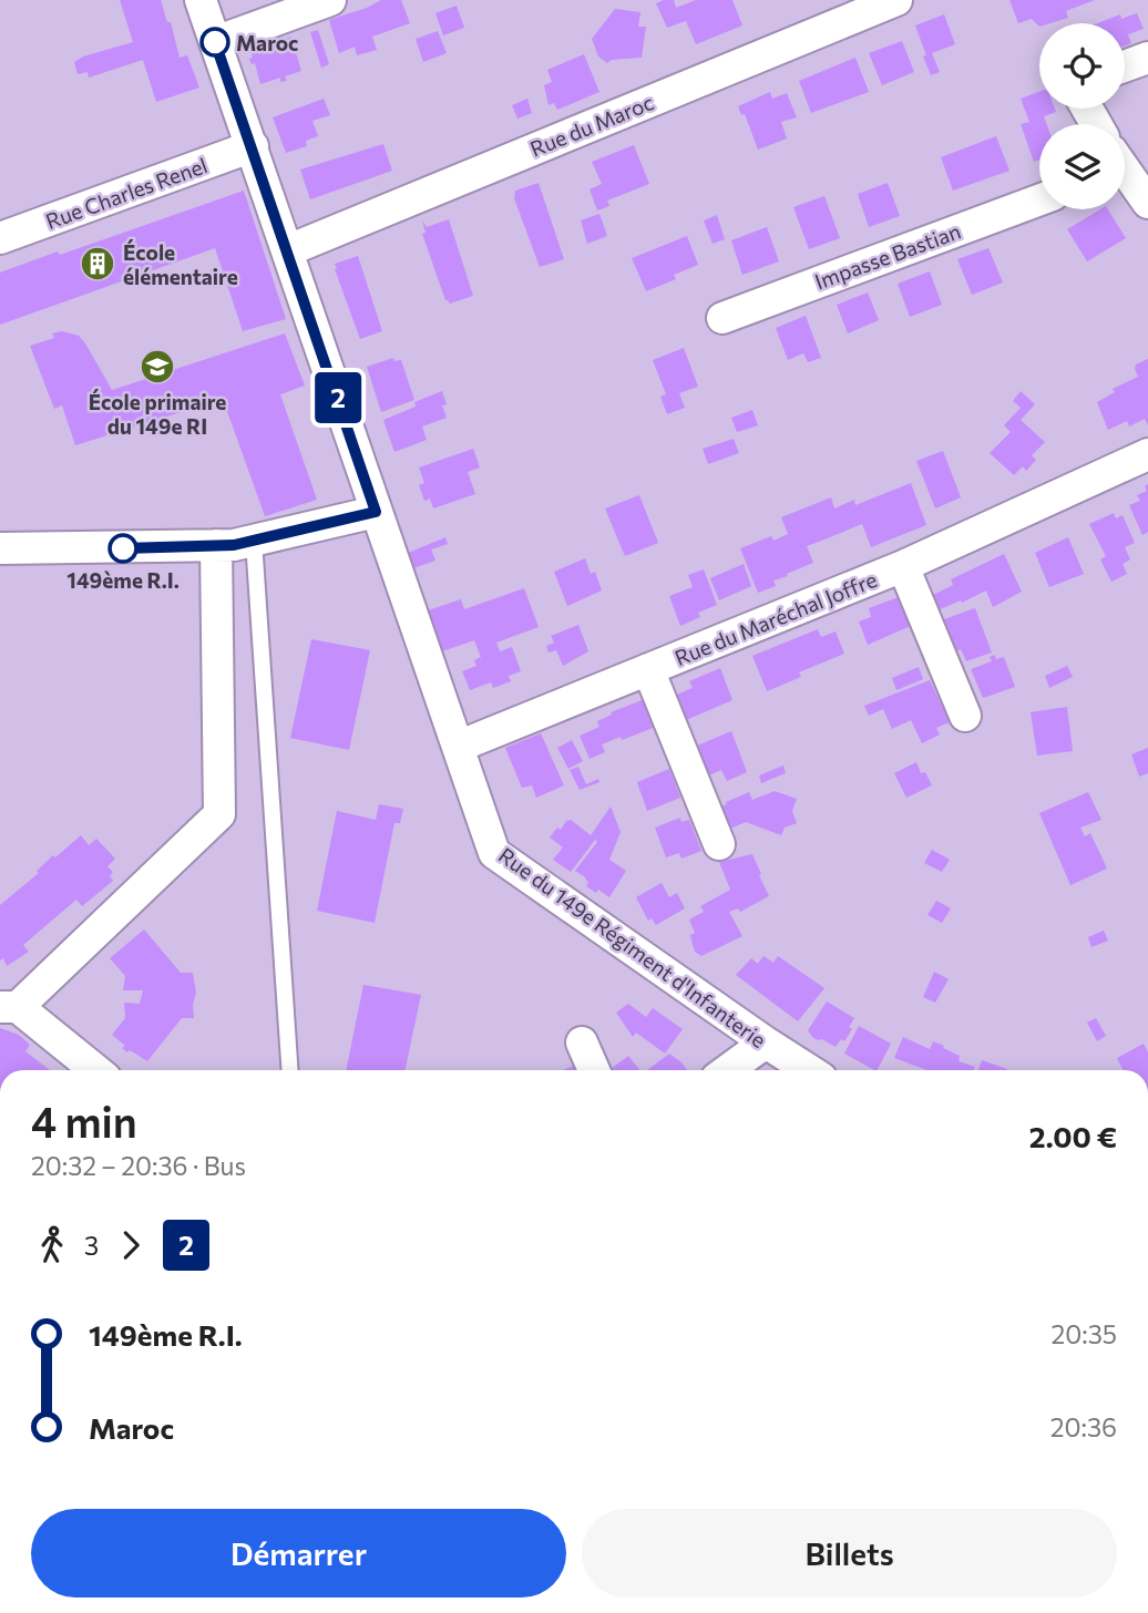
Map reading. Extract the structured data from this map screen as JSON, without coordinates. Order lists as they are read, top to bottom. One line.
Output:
{"streets":{"street":["Rue du Maroc","Rue Charles Renel","Impasse Bastian","Rue du Maréchal Joffre","Rue du 149e Régiment d'Infanterie"]},"crossings":[["Rue du Maroc","Rue du 149e Régiment d'Infanterie"],["Rue Charles Renel","Rue du 149e Régiment d'Infanterie"],["Rue du Maréchal Joffre","Rue du 149e Régiment d'Infanterie"]],"places":{"other":["Maroc","149ème R.I."],"building":["École élémentaire"],"school or university":["École primaire du 149e RI"]},"lines":["bus line 2"],"page":{"on_map":"2","heading":["4 min","20:32 – 20:36 · Bus","2.00 €"],"legs":["3","2"],"list":[{"name":"149ème R.I.","value":"20:35"},{"name":"Maroc","value":"20:36"}],"buttons":["Démarrer","Billets"]}}
